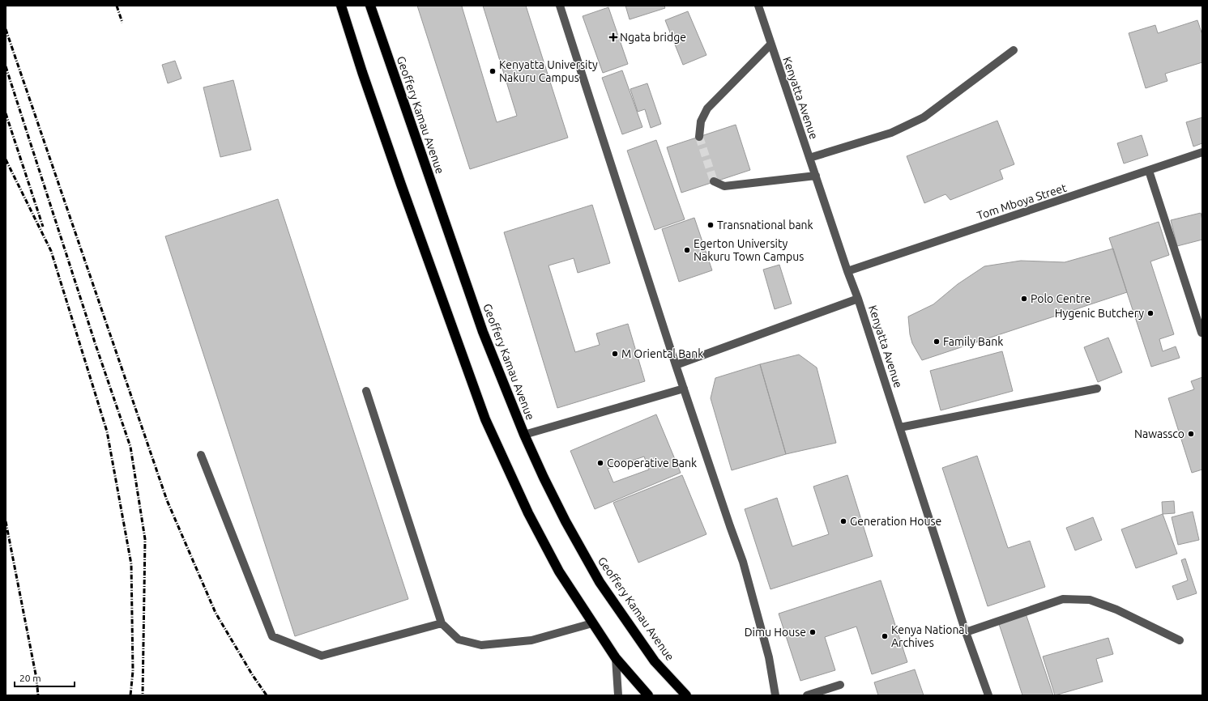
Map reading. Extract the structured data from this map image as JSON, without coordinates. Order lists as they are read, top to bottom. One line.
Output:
{"streets":{"highway":["Geoffery Kamau Avenue"],"street":["Kenyatta Avenue","Tom Mboya Street"]},"crossings":[["Kenyatta Avenue","Tom Mboya Street"]],"places":{"health":["Ngata bridge"],"other":["Kenyatta University Nakuru Campus","Transnational bank","Egerton University Nakuru Town Campus","Polo Centre","Hygenic Butchery","Family Bank","M Oriental Bank","Nawassco","Cooperative Bank","Generation House","Dimu House","Kenya National Archives"]},"scale_bar":"20 m"}
